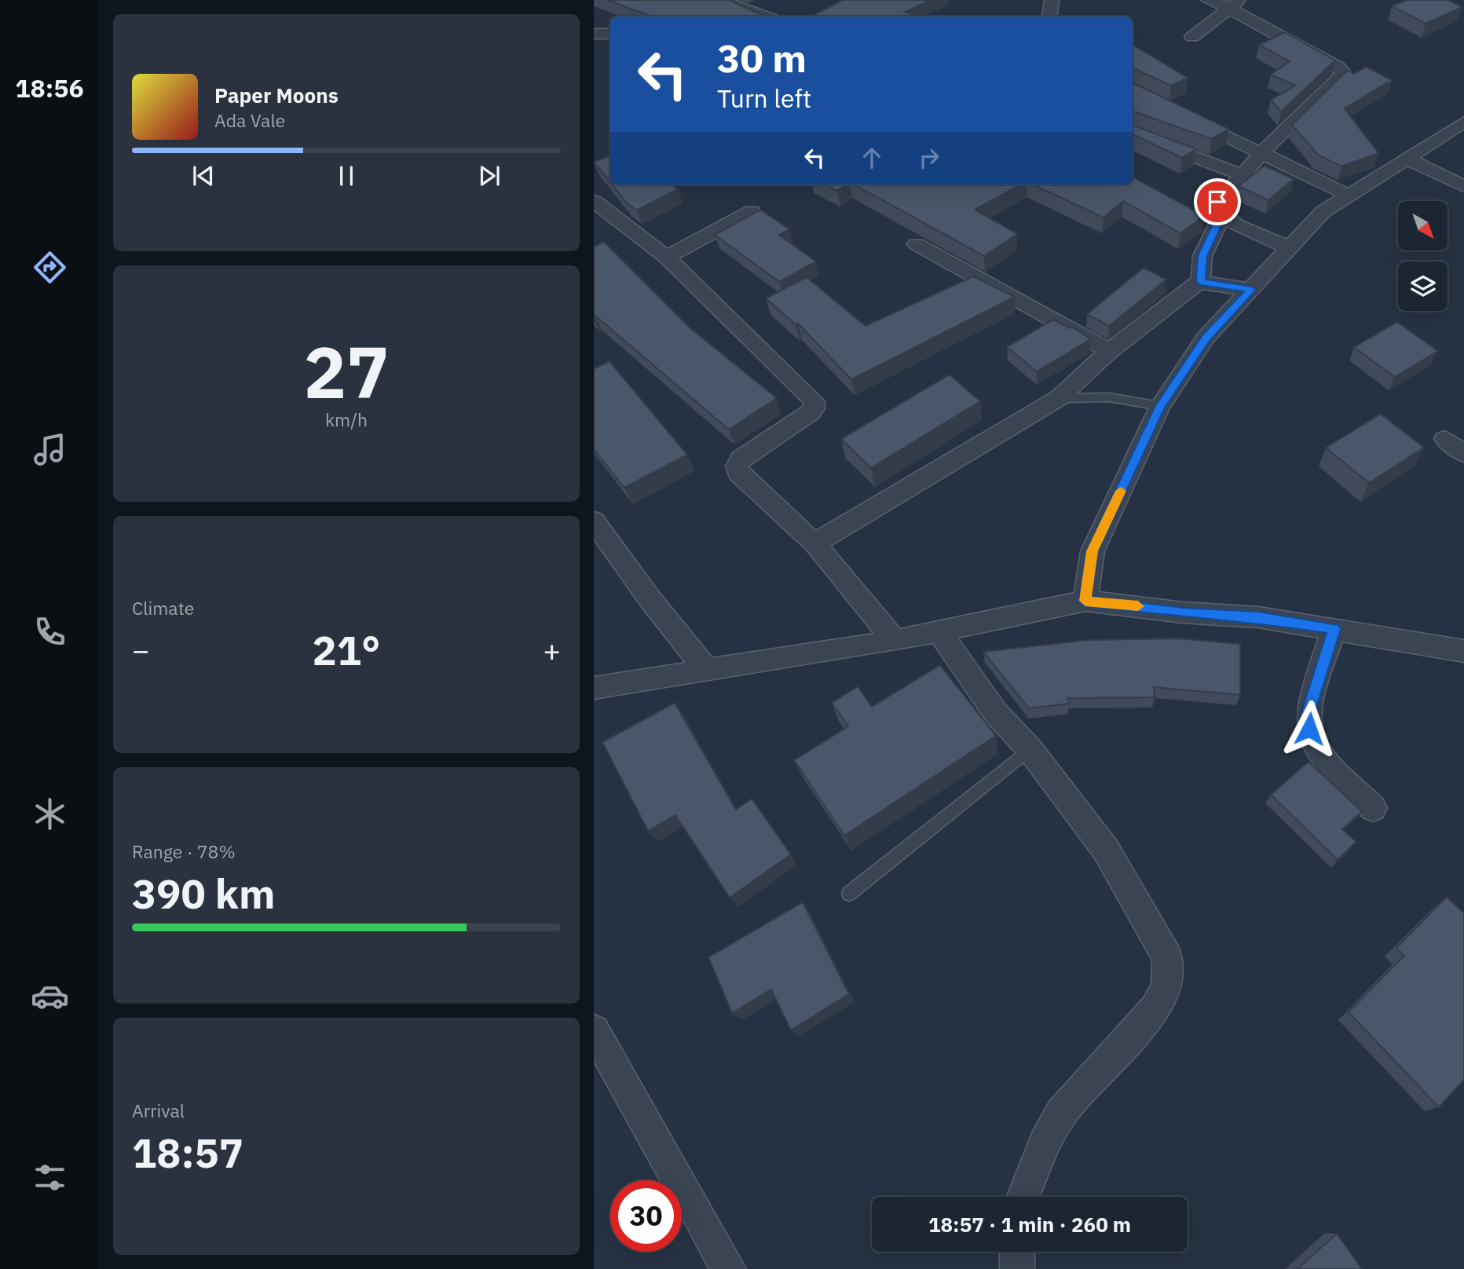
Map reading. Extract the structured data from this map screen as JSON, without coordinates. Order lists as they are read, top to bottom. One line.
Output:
{"north":"bottom right","page":{"tabs":"18:56","turn":["30 m","Turn left"],"song":["Paper Moons","Ada Vale"],"tile":[["27","km/h"],"Climate",["Range · 78%","390 km"],["Arrival","18:57"]],"heat":["−","21°","+"],"limit":"30","trip":"18:57 · 1 min · 260 m"}}
